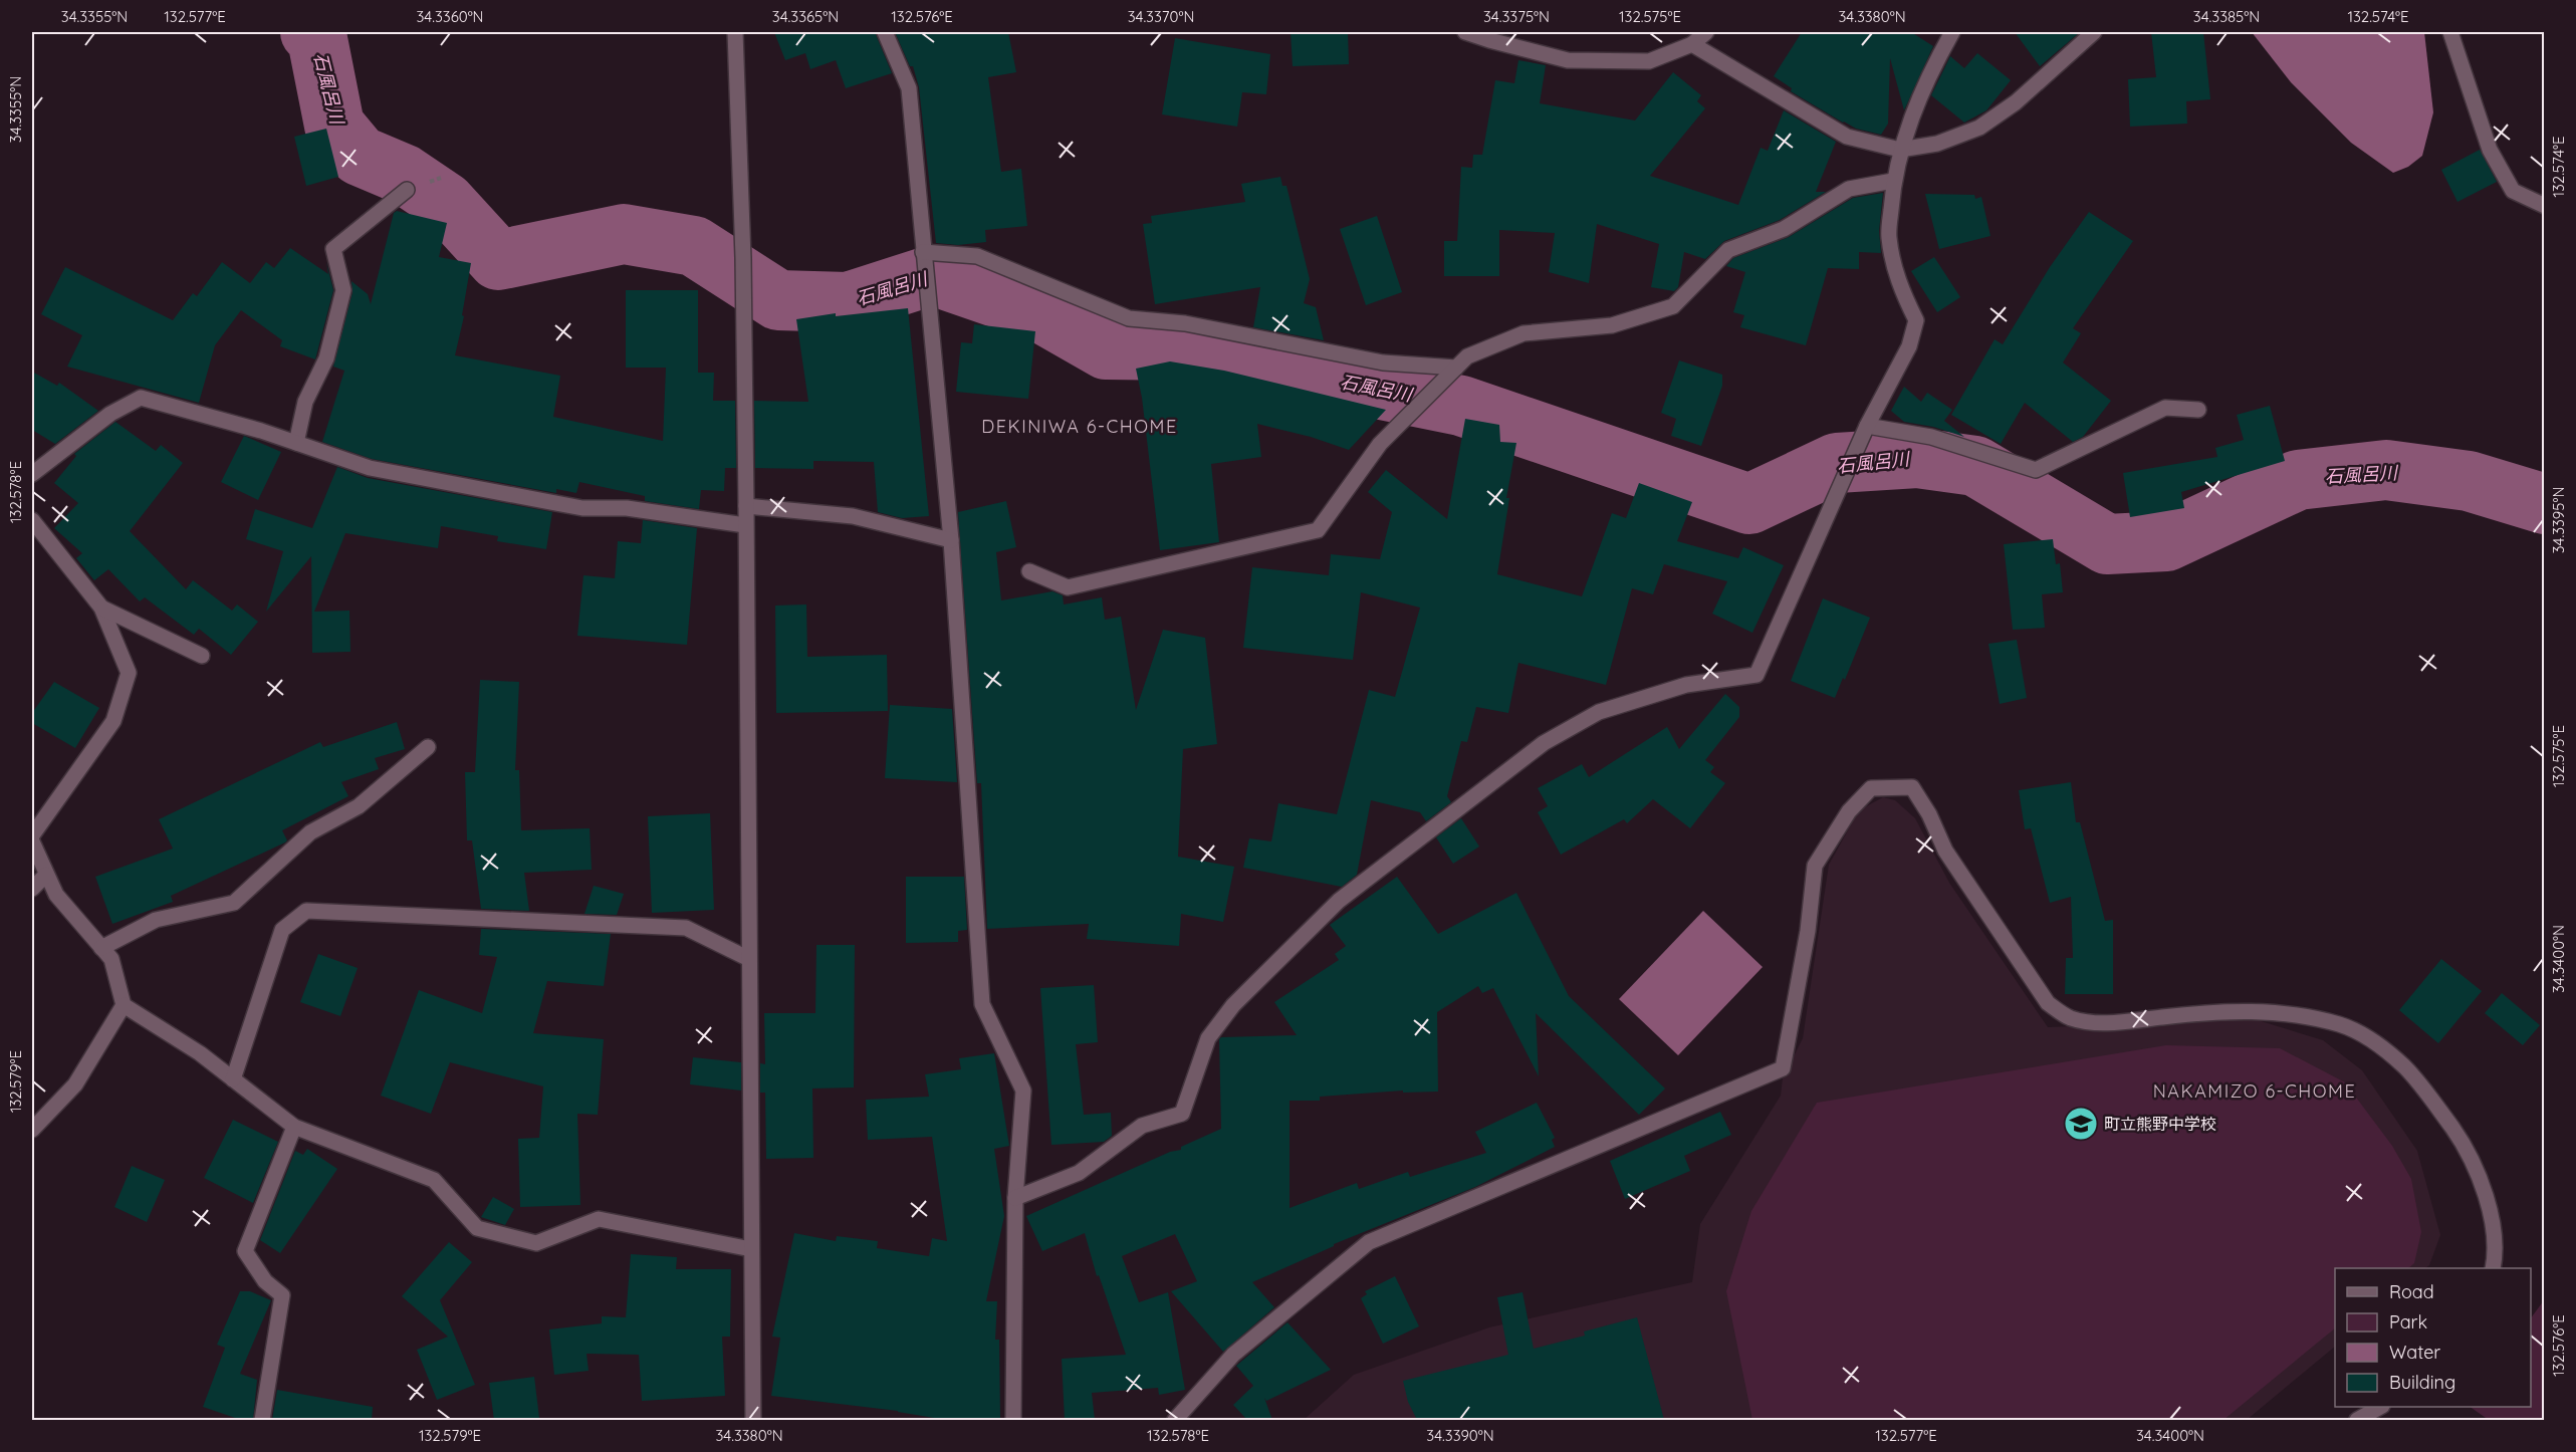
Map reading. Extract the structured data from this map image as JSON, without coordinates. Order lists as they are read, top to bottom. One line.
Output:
{"districts":["DEKINIWA 6-CHOME","NAKAMIZO 6-CHOME"],"water":["石風呂川"],"places":{"school or university":["町立熊野中学校"]},"legend":["Road","Park","Water","Building"],"coordinates":["34.3355°N","132.577°E","34.3360°N","34.3365°N","132.576°E","34.3370°N","34.3375°N","132.575°E","34.3380°N","34.3385°N","132.574°E","132.578°E","34.3395°N","34.3400°N","132.579°E","34.3390°N"]}
